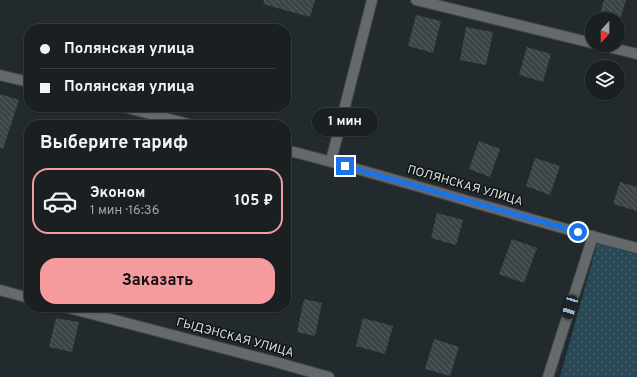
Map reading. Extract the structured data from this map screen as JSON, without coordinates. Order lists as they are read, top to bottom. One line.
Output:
{"streets":{"street":["ПОЛЯНСКАЯ УЛИЦА","ГЫДЭНСКАЯ УЛИЦА"]},"north":"bottom","page":{"banner":["Полянская улица","Полянская улица"],"bubble":"1 мин","heading":"Выберите тариф","list":[{"name":"Эконом","note":"1 мин · 16:36","value":"105 ₽"}],"buttons":"Заказать"}}
